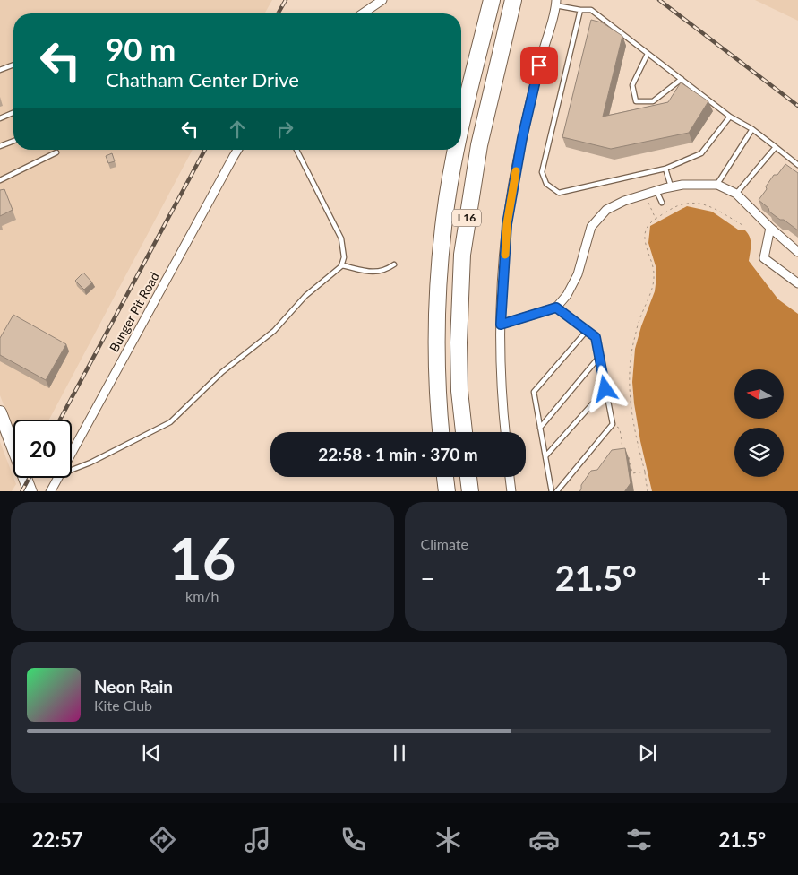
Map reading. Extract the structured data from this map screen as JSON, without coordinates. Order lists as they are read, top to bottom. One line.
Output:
{"streets":{"highway":["I 16"],"street":["Bunger Pit Road"]},"north":"left","page":{"turn":["90 m","Chatham Center Drive"],"limit":"20","trip":"22:58 · 1 min · 370 m","tile":[["16","km/h"],"Climate"],"heat":["−","21.5°","+"],"song":["Neon Rain","Kite Club"],"tabs":["22:57","21.5°"]}}
